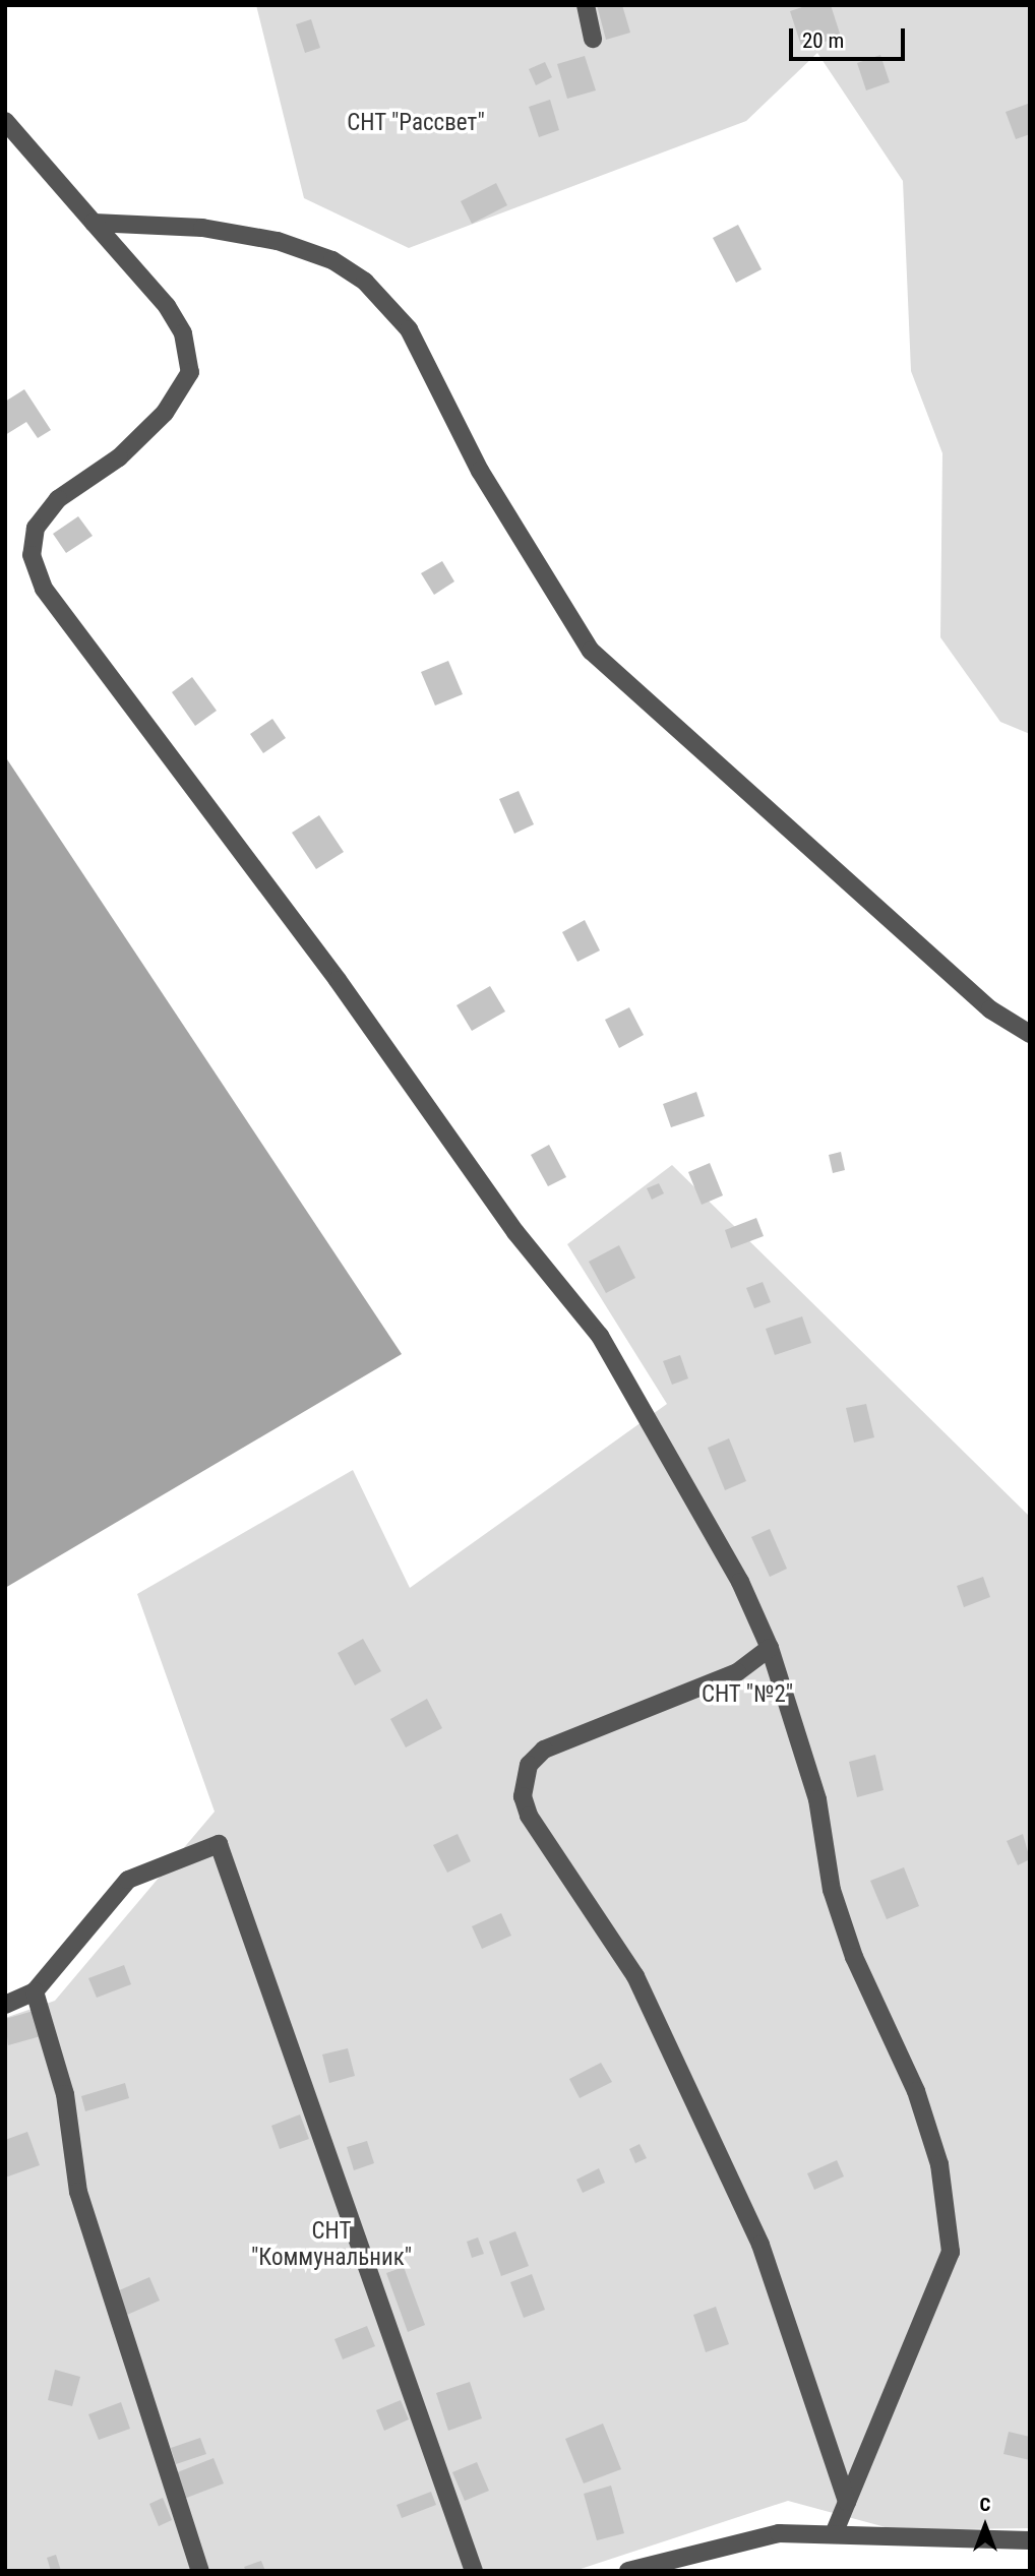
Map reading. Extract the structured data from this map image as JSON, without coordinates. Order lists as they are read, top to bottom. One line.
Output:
{"parks":["СНТ \"Рассвет\"","СНТ \"№2\"","СНТ \"Коммунальник\""],"scale_bar":"20 m","north":"top"}
